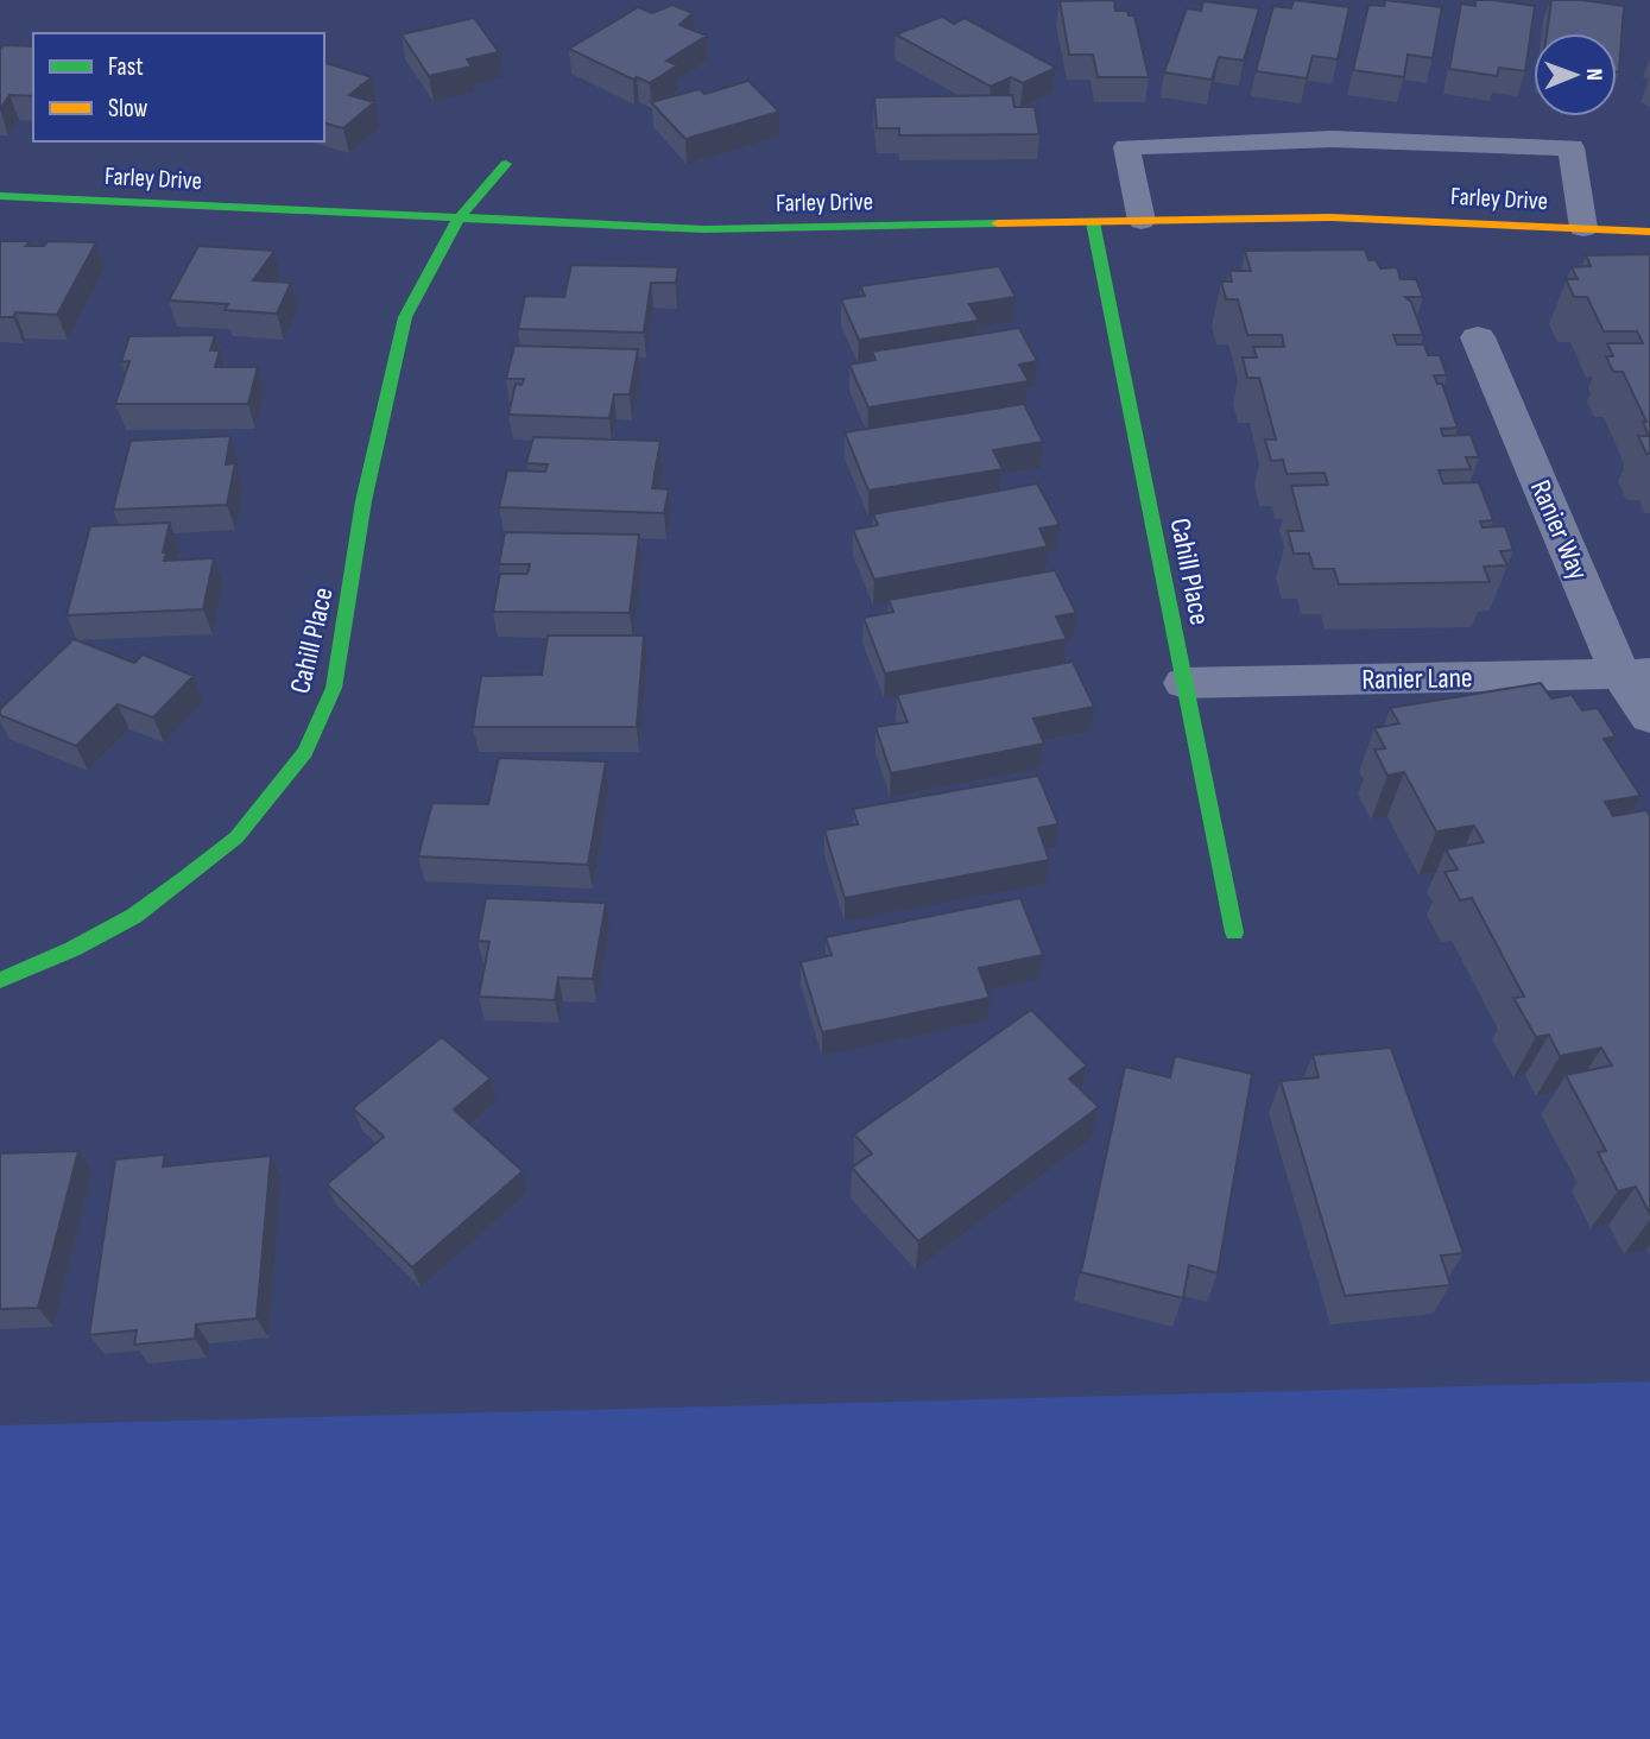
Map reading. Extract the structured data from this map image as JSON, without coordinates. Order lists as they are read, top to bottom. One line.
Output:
{"streets":{"street":["Farley Drive","Ranier Way","Cahill Place","Ranier Lane"]},"crossings":[["Farley Drive","Cahill Place"],["Ranier Way","Ranier Lane"],["Cahill Place","Ranier Lane"]],"legend":["Fast","Slow"],"north":"right"}
